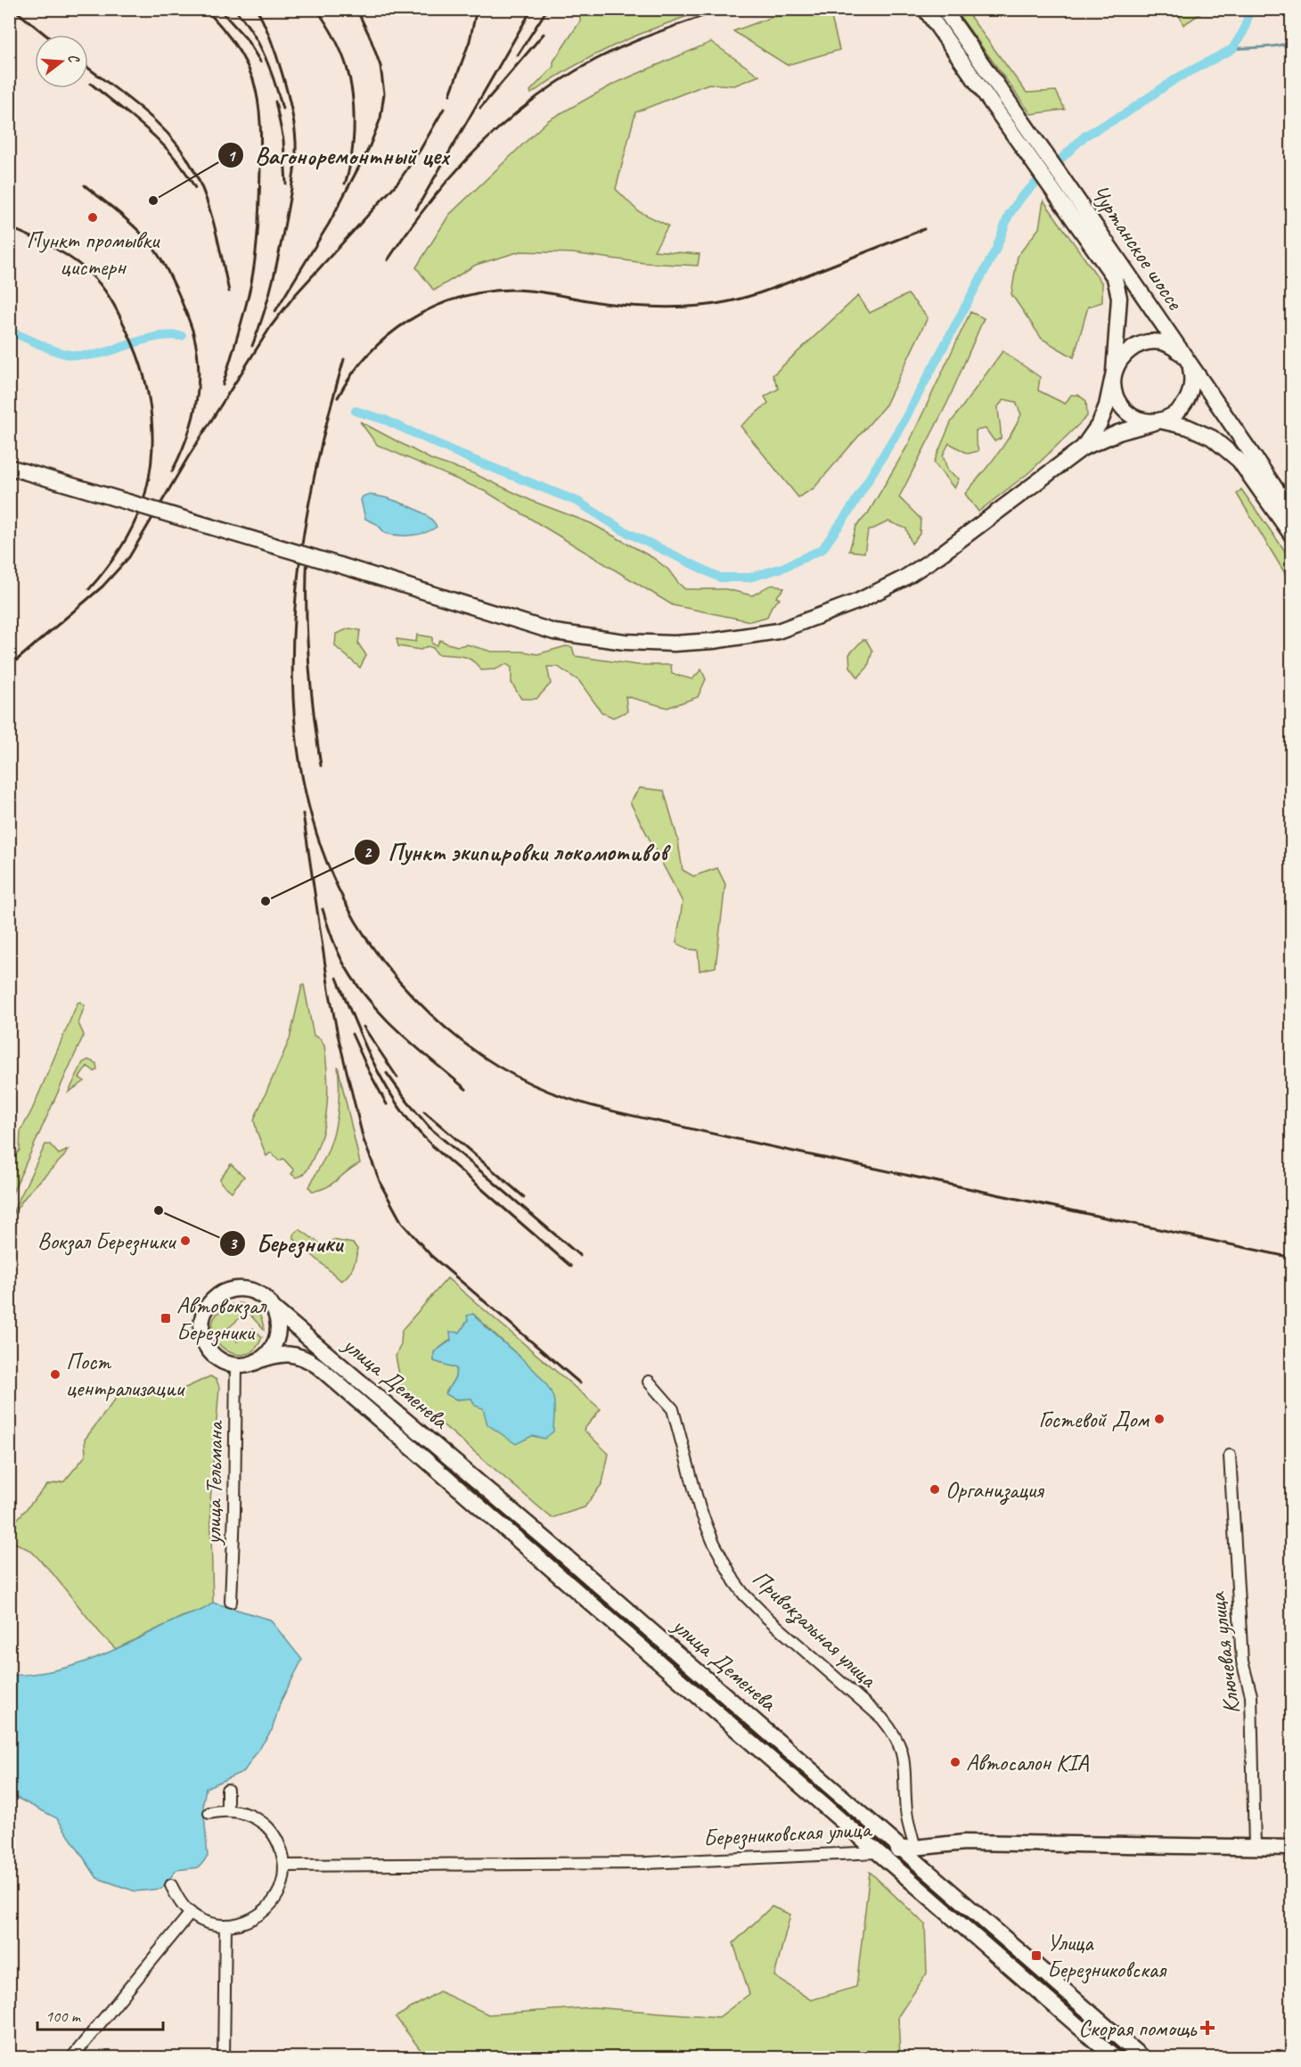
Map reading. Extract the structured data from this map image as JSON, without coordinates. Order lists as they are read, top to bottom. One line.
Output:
{"streets":{"main road":["Чуртанское шоссе","улица Деменева","Березниковская улица"],"street":["улица Тельмана","Привокзальная улица","Ключевая улица"]},"crossings":[["улица Деменева","улица Тельмана"],["улица Деменева","Привокзальная улица"],["улица Деменева","Березниковская улица"],["Привокзальная улица","Березниковская улица"],["Ключевая улица","Березниковская улица"]],"places":{"other":["Вагоноремонтный цех","Пункт промывки цистерн","Пункт экипировки локомотивов","Березники","Вокзал Березники","Пост централизации","Гостевой Дом","Организация","Автосалон KIA"],"transit":["Автовокзал Березники","Улица Березниковская"],"health":["Скорая помощь"]},"scale_bar":"100 m","north":"right"}
